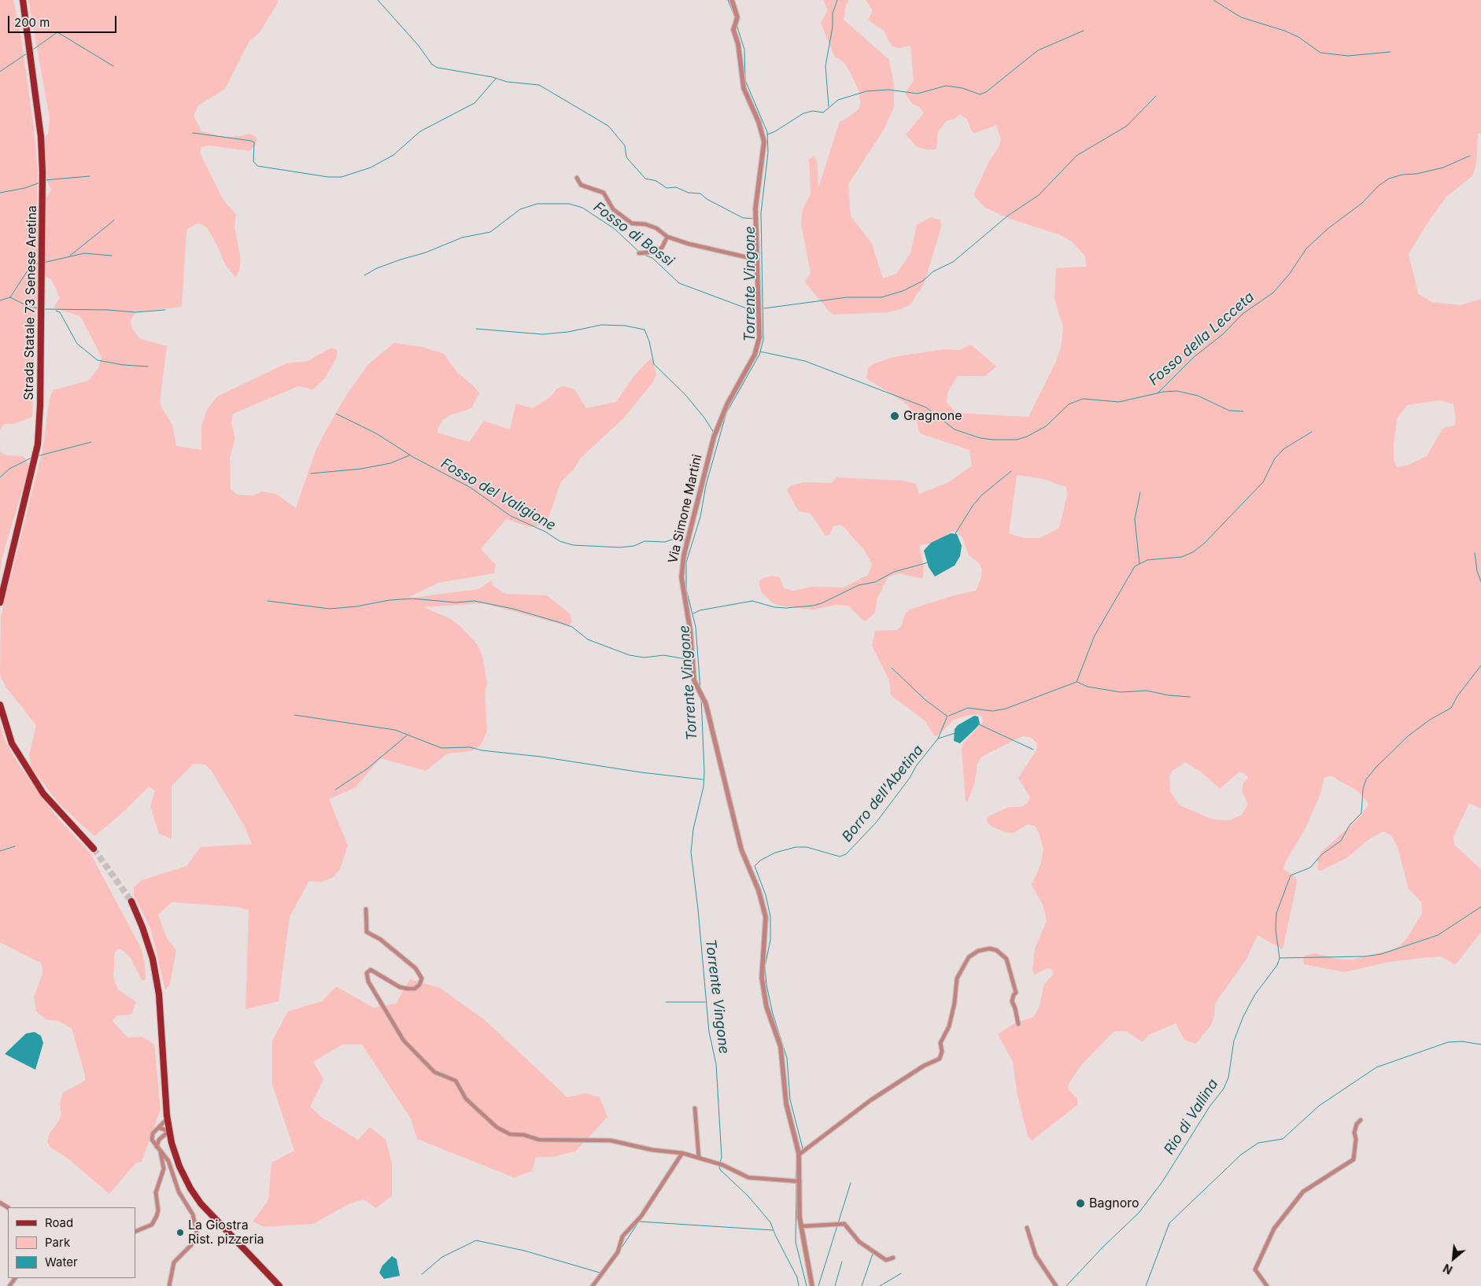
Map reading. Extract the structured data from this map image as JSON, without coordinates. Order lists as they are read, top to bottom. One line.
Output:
{"streets":{"main road":["Strada Statale 73 Senese Aretina"],"street":["Via Simone Martini"]},"water":["Fosso di Bossi","Torrente Vingone","Fosso della Lecceta","Fosso del Valigione","Borro dell'Abetina","Rio di Vallina"],"places":["Gragnone","Bagnoro","La Giostra Rist. pizzeria"],"legend":["Road","Park","Water"],"scale_bar":"200 m","north":"bottom left"}
